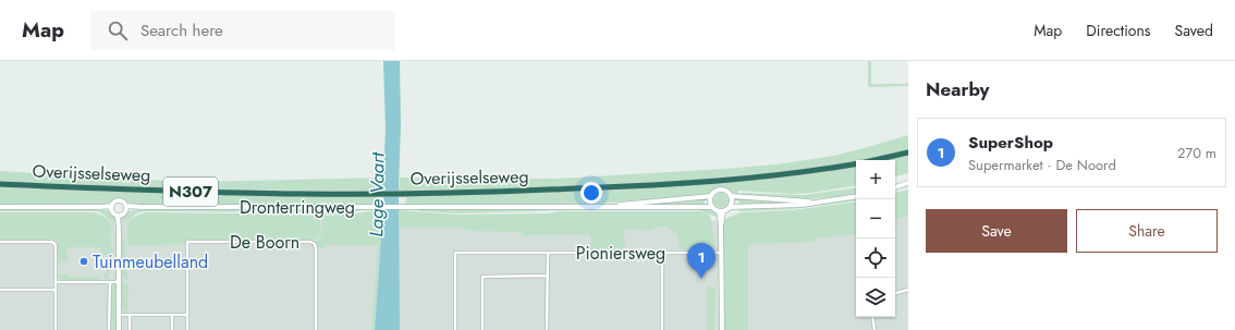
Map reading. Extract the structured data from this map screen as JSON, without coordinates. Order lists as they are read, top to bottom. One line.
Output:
{"streets":{"highway":["Overijsselseweg","N307"],"main road":["Dronterringweg"],"street":["De Boorn","Pioniersweg"]},"water":["Lage Vaart"],"places":["Tuinmeubelland"],"page":{"header":"Map","search":"Search here","nav":["Map","Directions","Saved"],"heading":"Nearby","list":[{"mark":"1","name":"SuperShop","note":"Supermarket · De Noord","value":"270 m"}],"map_buttons":["+","−"],"buttons":["Save","Share"],"pins":"1"}}
